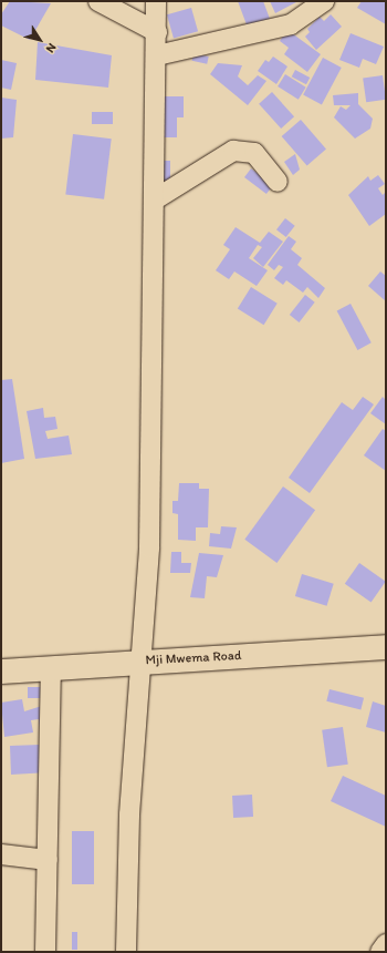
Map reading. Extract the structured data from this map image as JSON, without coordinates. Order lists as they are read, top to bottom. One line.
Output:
{"streets":{"main road":["Mji Mwema Road"]},"north":"bottom right"}
